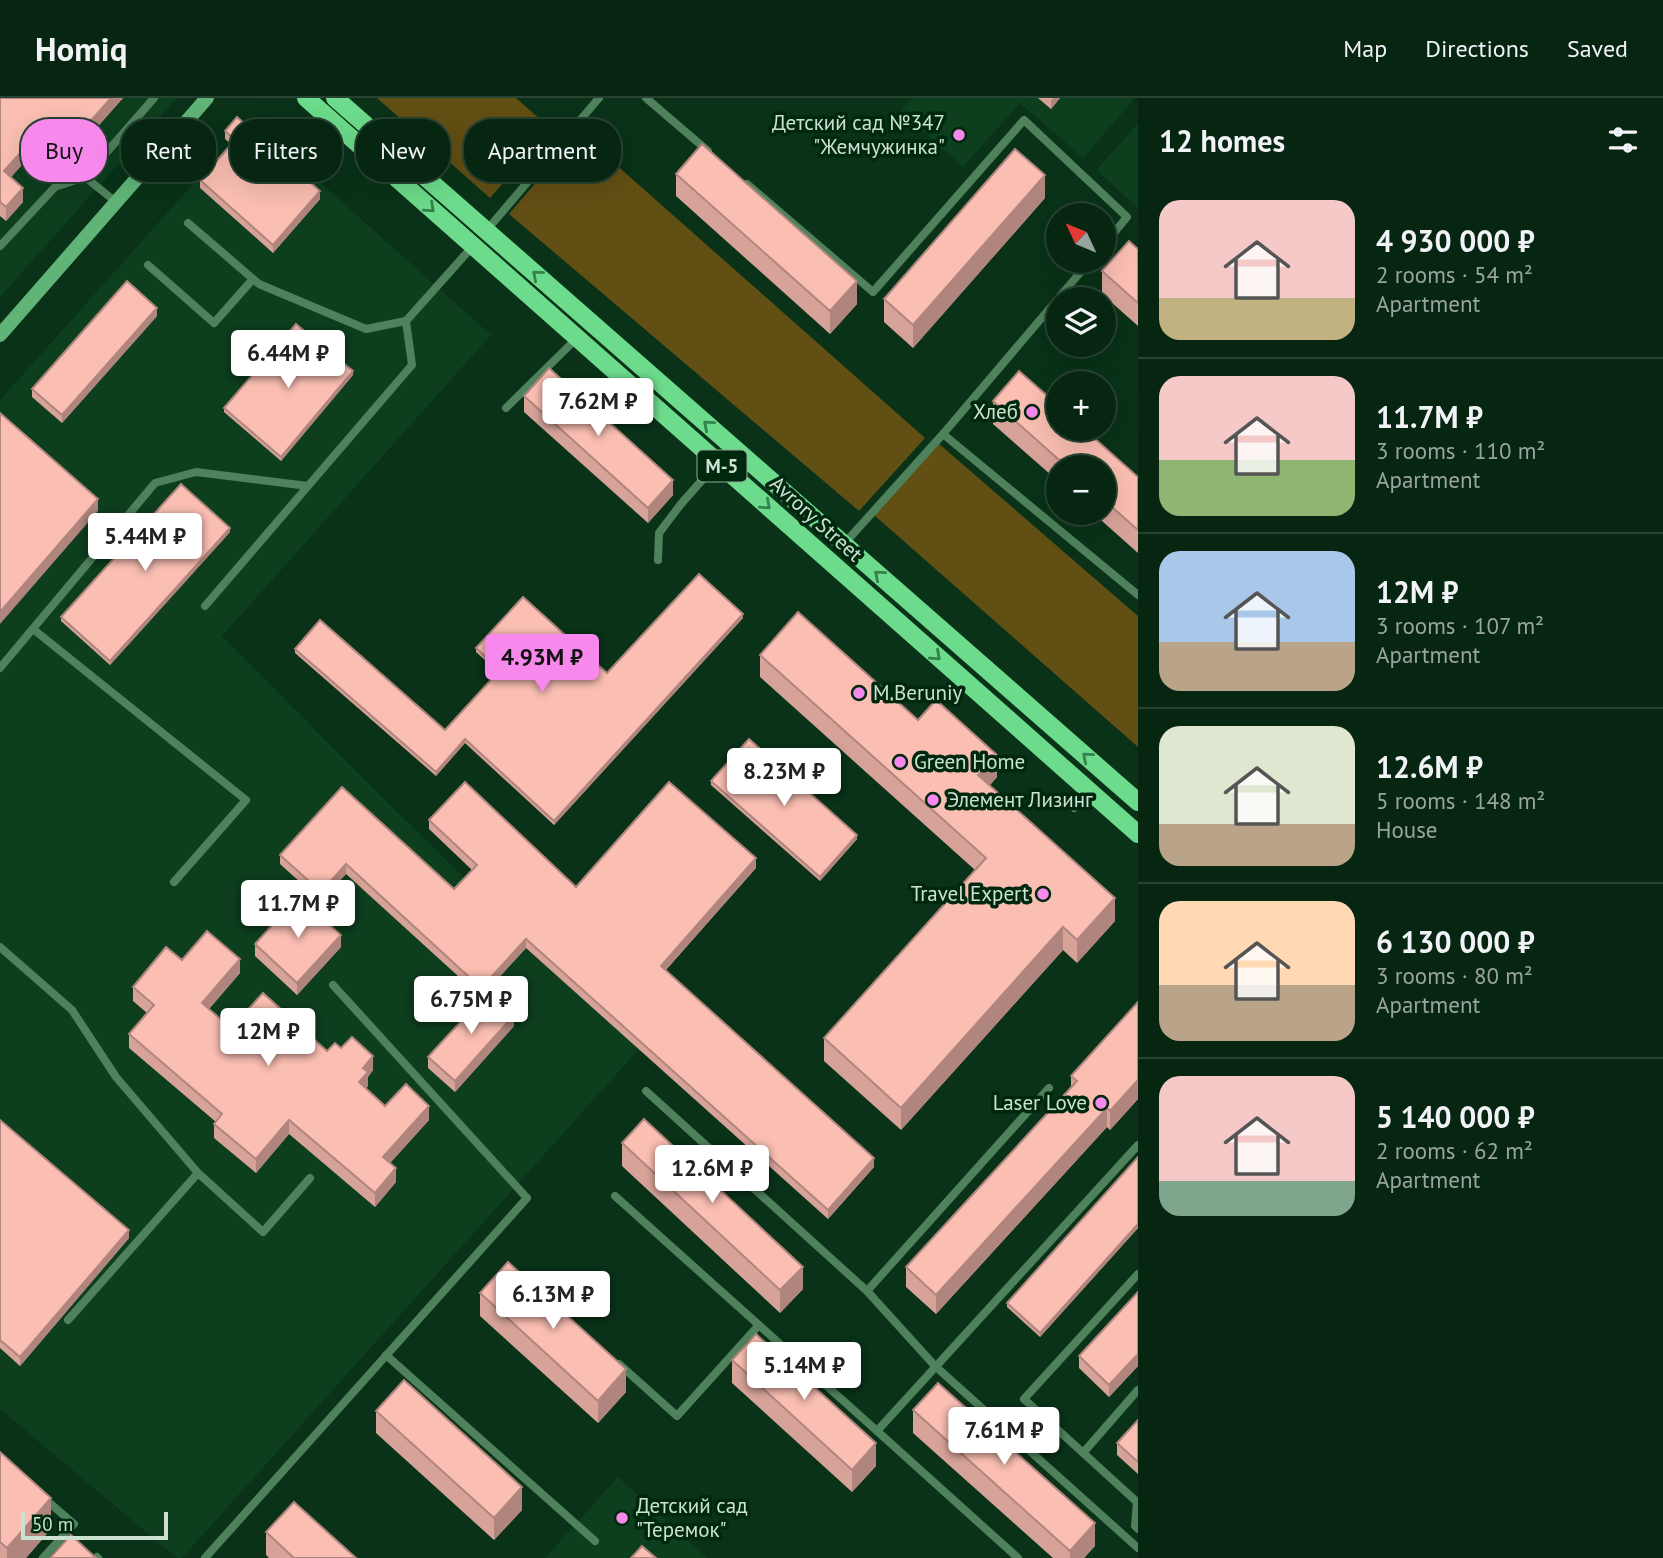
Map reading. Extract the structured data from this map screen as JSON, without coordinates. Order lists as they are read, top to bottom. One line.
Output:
{"streets":{"main road":["М-5","Avrory Street"]},"places":["Детский сад №347 \"Жемчужинка\"","Хлеб","M.Beruniy","Green Home","Элемент Лизинг","Travel Expert","Laser Love","Детский сад \"Теремок\""],"scale_bar":"50 m","north":"top left","page":{"header":"Homiq","nav":["Map","Directions","Saved"],"heading":"12 homes","chip":["Buy","Rent","Filters","New","Apartment"],"list":[{"name":"4 930 000 ₽","note":"2 rooms · 54 m² · Apartment"},{"name":"11.7M ₽","note":"3 rooms · 110 m² · Apartment"},{"name":"12M ₽","note":"3 rooms · 107 m² · Apartment"},{"name":"12.6M ₽","note":"5 rooms · 148 m² · House"},{"name":"6 130 000 ₽","note":"3 rooms · 80 m² · Apartment"},{"name":"5 140 000 ₽","note":"2 rooms · 62 m² · Apartment"}],"map_buttons":["+","−"],"price":["6.44M ₽","7.62M ₽","5.44M ₽","4.93M ₽","8.23M ₽","11.7M ₽","6.75M ₽","12M ₽","12.6M ₽","6.13M ₽","5.14M ₽","7.61M ₽"],"scale":"50 m"}}
